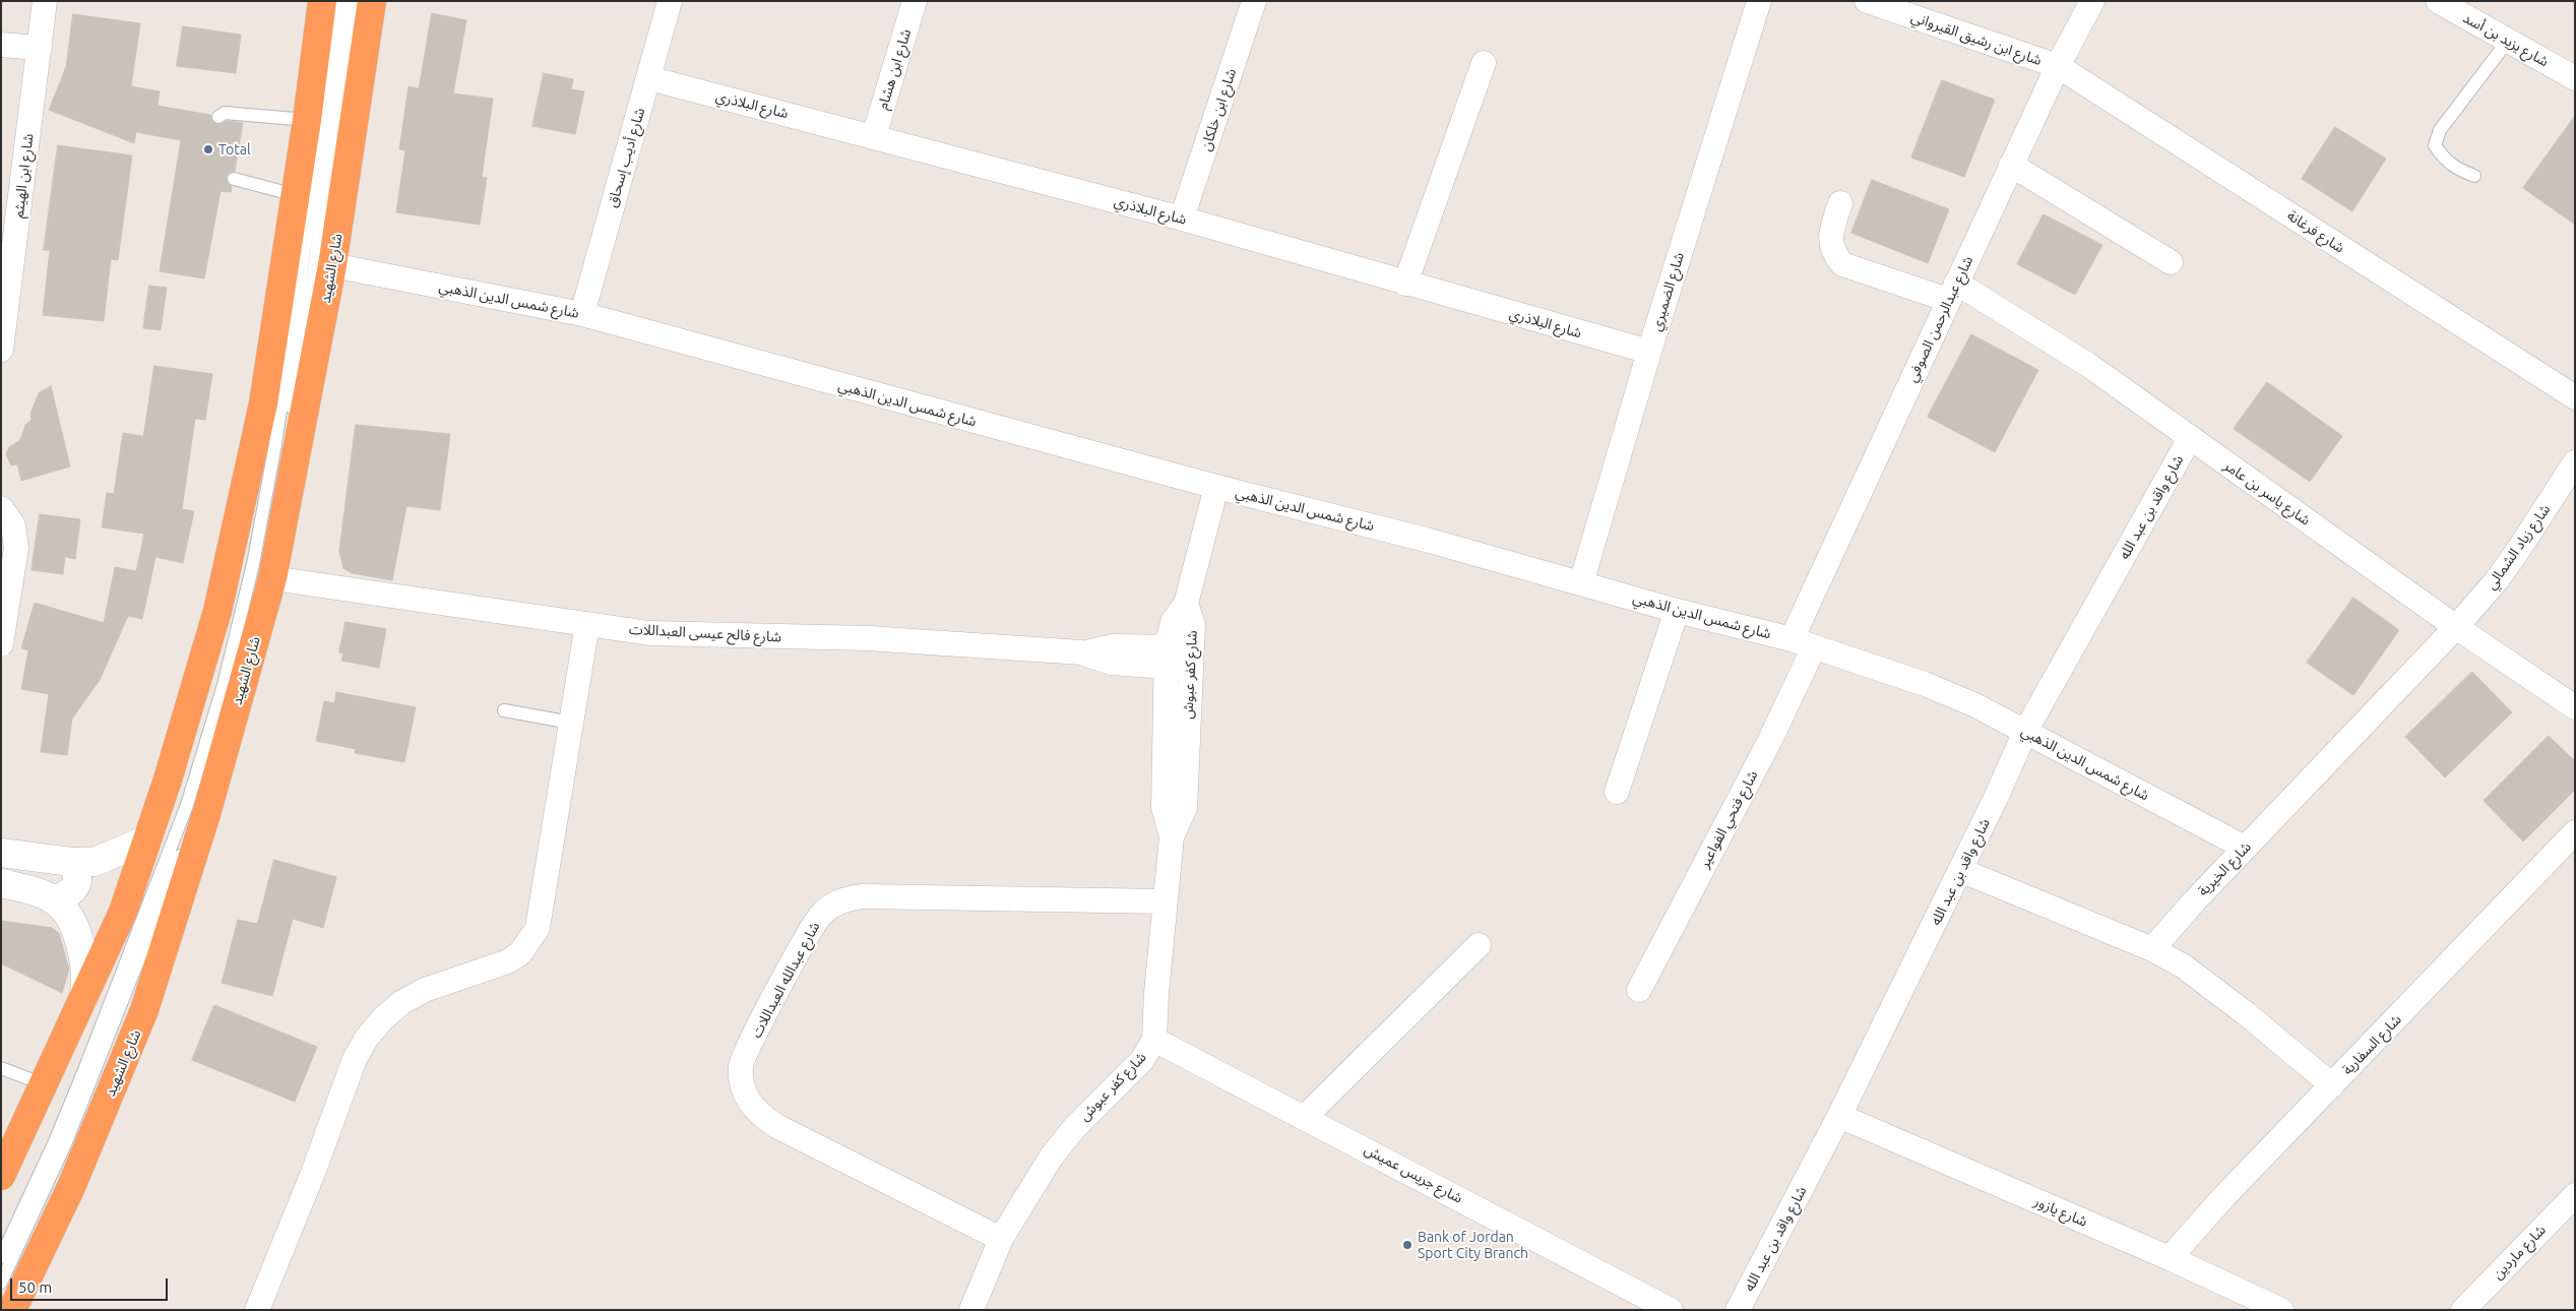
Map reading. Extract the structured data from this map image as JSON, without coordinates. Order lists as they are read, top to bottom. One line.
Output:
{"streets":{"highway":["شارع الشهيد"],"street":["شارع ابن رشيق القيرواني","شارع يزيد بن أسد","شارع ابن هشام","شارع البلاذري","شارع ابن خلكان","شارع أديب إسحاق","شارع ابن الهيثم","شارع فرغانة","شارع الضميري","شارع شمس الدين الذهبي","شارع عبدالرحمن الصوفي","شارع ياسر بن عامر","شارع واقد بن عبد الله","شارع زياد الشمالي","شارع فالح عيسى العبداللات","شارع كفر عبوش","شارع فتحي الفواعير","شارع الخيرية","شارع عبدالله العبداللات","شارع السفارية","شارع جريس عميش","شارع يازور","شارع ماردين"]},"crossings":[["شارع ابن رشيق القيرواني","شارع فرغانة"],["شارع ابن رشيق القيرواني","شارع عبدالرحمن الصوفي"],["شارع ابن هشام","شارع البلاذري"],["شارع البلاذري","شارع ابن خلكان"],["شارع البلاذري","شارع أديب إسحاق"],["شارع البلاذري","شارع الضميري"],["شارع أديب إسحاق","شارع شمس الدين الذهبي"],["شارع فرغانة","شارع عبدالرحمن الصوفي"],["شارع الشهيد","شارع شمس الدين الذهبي"],["شارع الشهيد","شارع فالح عيسى العبداللات"],["شارع الضميري","شارع شمس الدين الذهبي"],["شارع شمس الدين الذهبي","شارع عبدالرحمن الصوفي"],["شارع شمس الدين الذهبي","شارع واقد بن عبد الله"],["شارع شمس الدين الذهبي","شارع كفر عبوش"],["شارع شمس الدين الذهبي","شارع فتحي الفواعير"],["شارع شمس الدين الذهبي","شارع الخيرية"],["شارع عبدالرحمن الصوفي","شارع ياسر بن عامر"],["شارع ياسر بن عامر","شارع واقد بن عبد الله"],["شارع ياسر بن عامر","شارع زياد الشمالي"],["شارع ياسر بن عامر","شارع الخيرية"],["شارع واقد بن عبد الله","شارع يازور"],["شارع زياد الشمالي","شارع الخيرية"],["شارع فالح عيسى العبداللات","شارع كفر عبوش"],["شارع كفر عبوش","شارع عبدالله العبداللات"],["شارع كفر عبوش","شارع جريس عميش"],["شارع السفارية","شارع يازور"]],"places":["Total","Bank of Jordan Sport City Branch"],"scale_bar":"50 m"}
